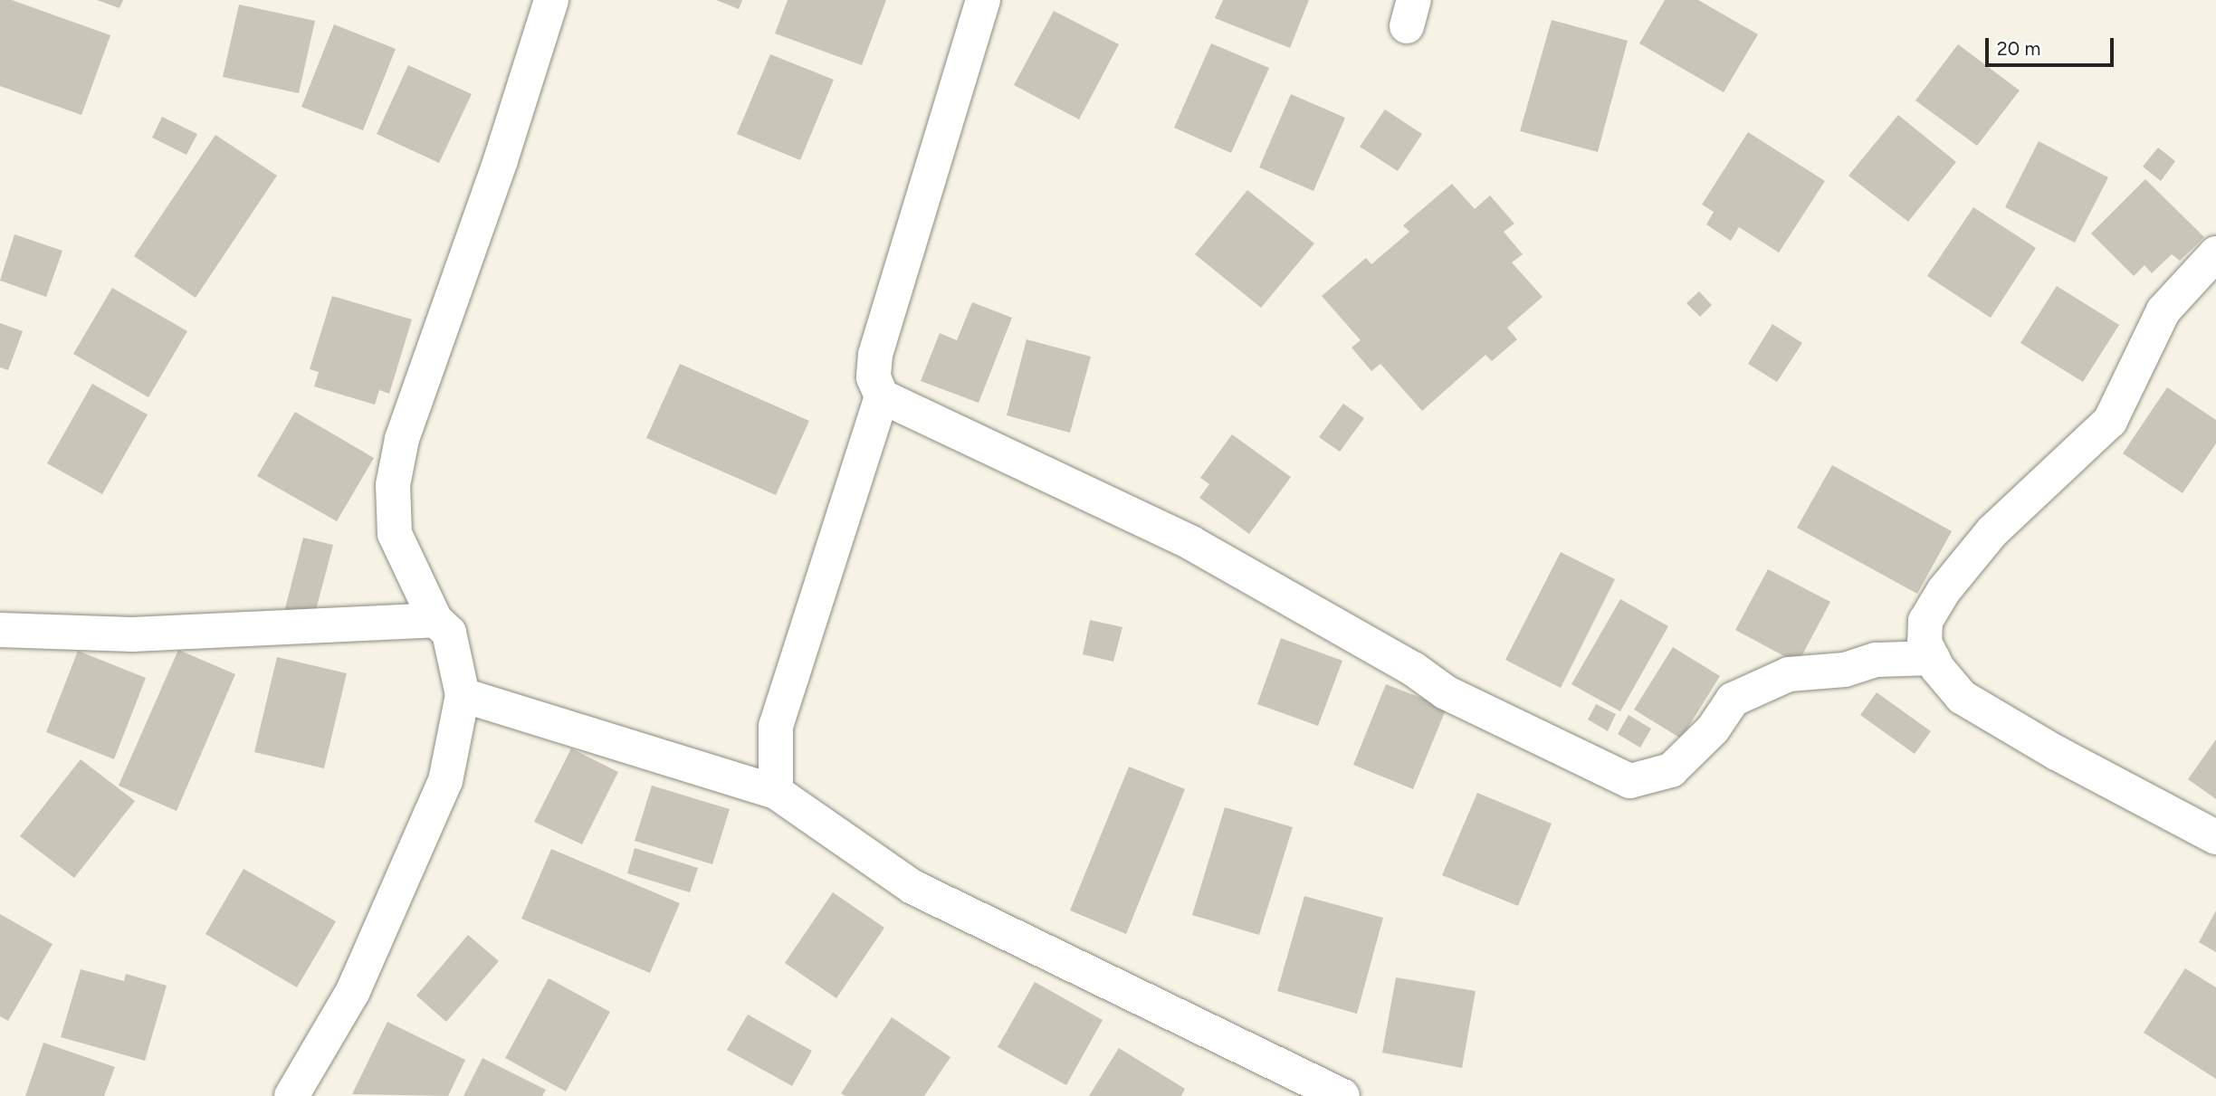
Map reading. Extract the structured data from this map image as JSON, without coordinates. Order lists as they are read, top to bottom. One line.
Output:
{"scale_bar":"20 m"}
